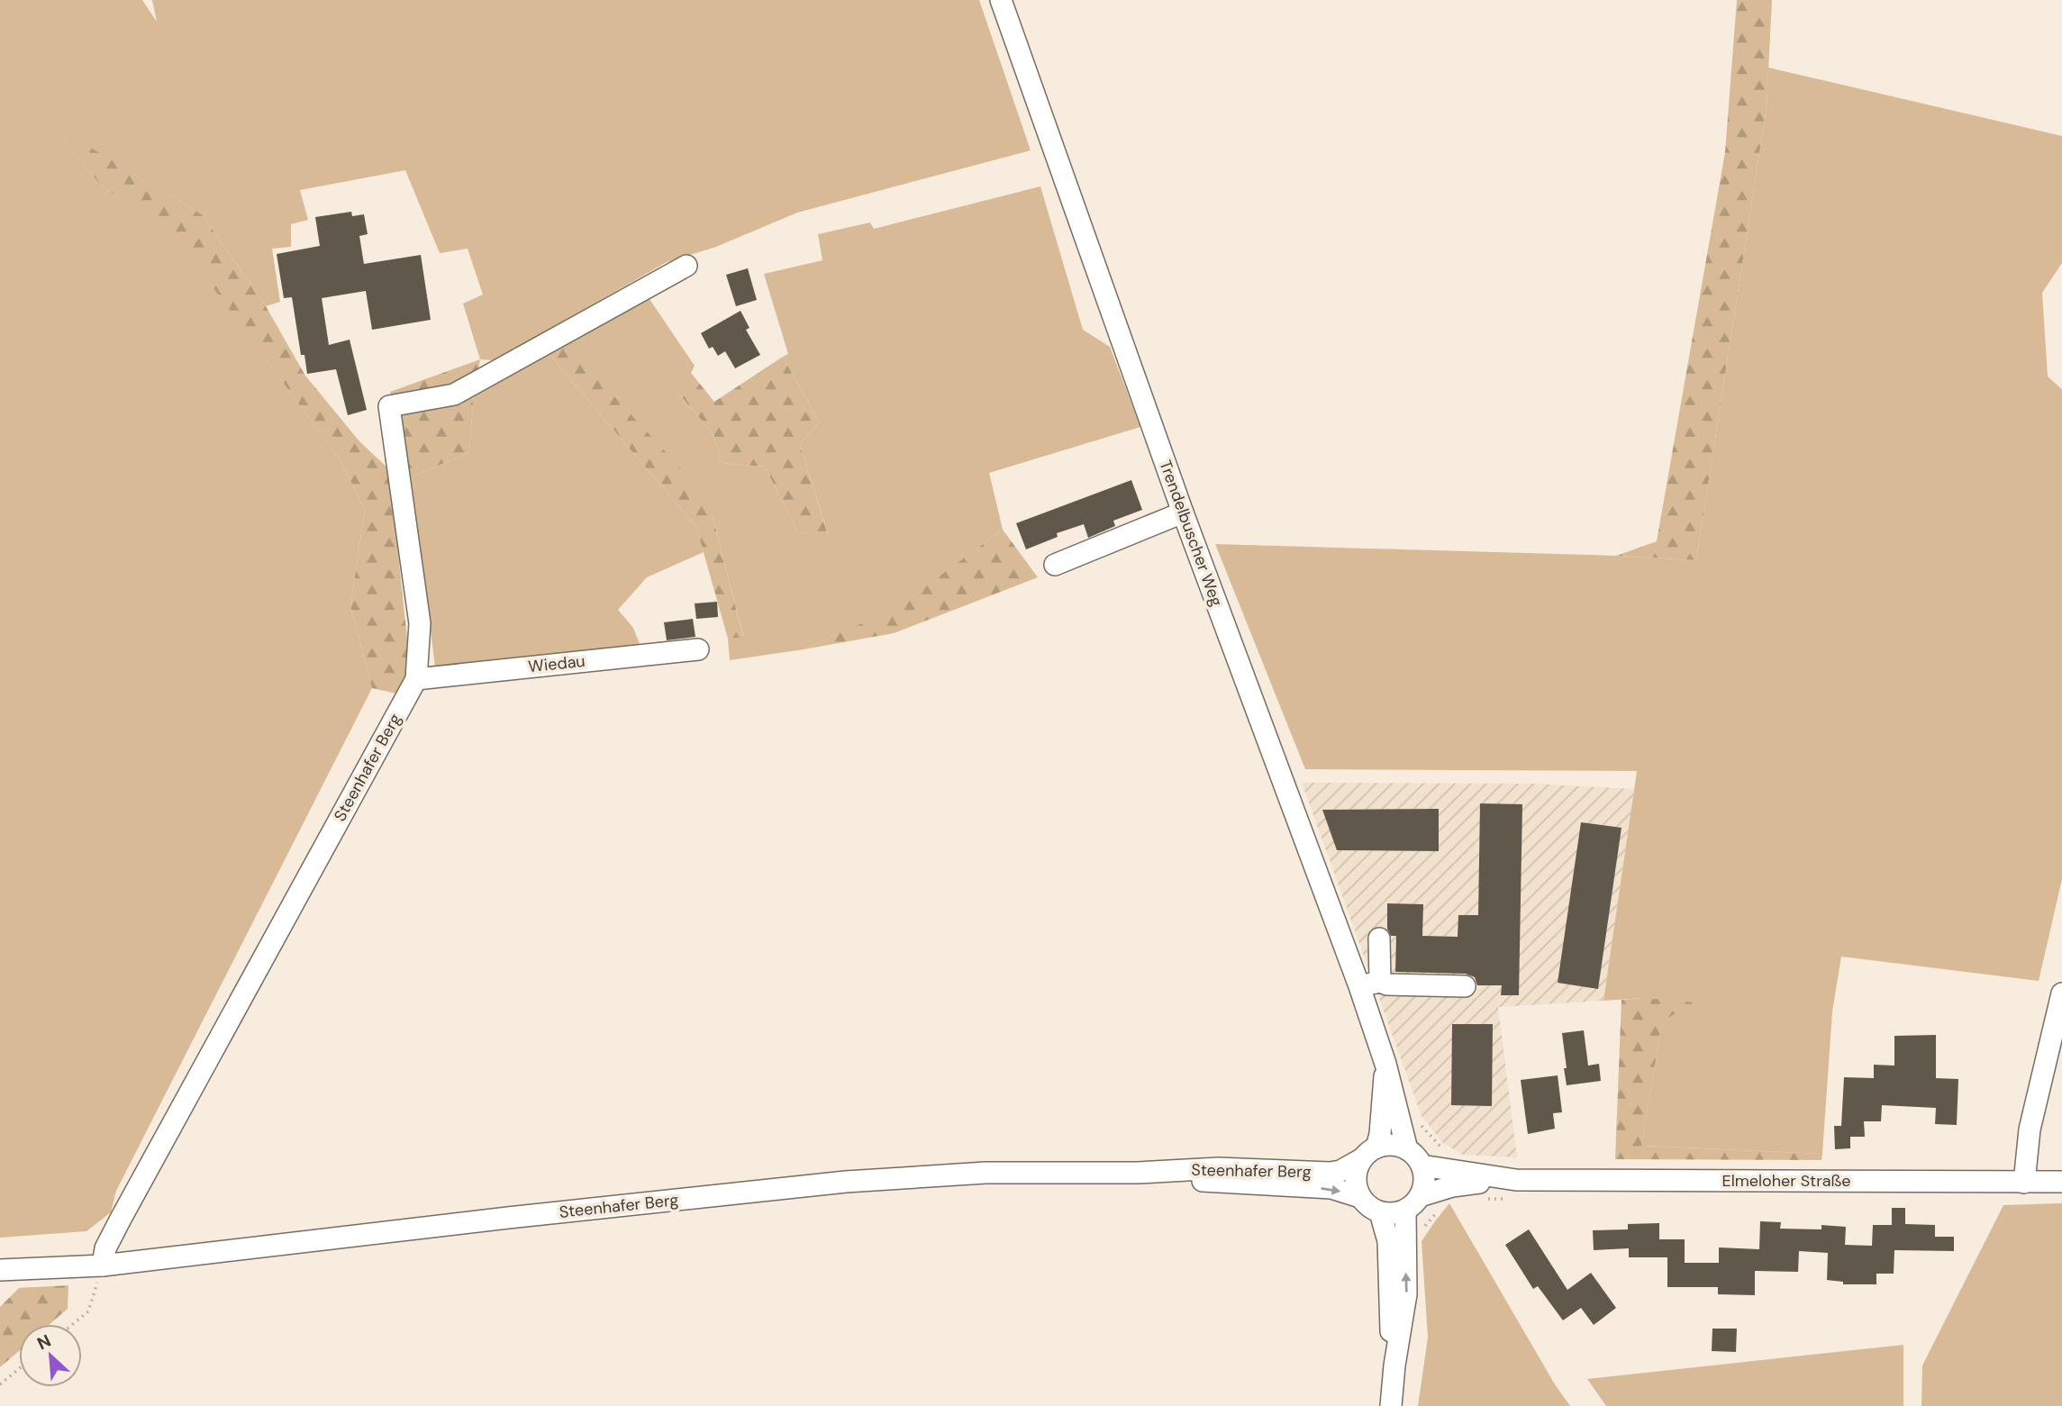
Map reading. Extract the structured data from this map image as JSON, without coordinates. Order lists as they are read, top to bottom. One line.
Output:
{"streets":{"street":["Trendelbuscher Weg","Wiedau","Steenhafer Berg","Elmeloher Straße"]},"crossings":[["Trendelbuscher Weg","Steenhafer Berg"],["Trendelbuscher Weg","Elmeloher Straße"],["Wiedau","Steenhafer Berg"],["Steenhafer Berg","Elmeloher Straße"]],"north":"top left"}
